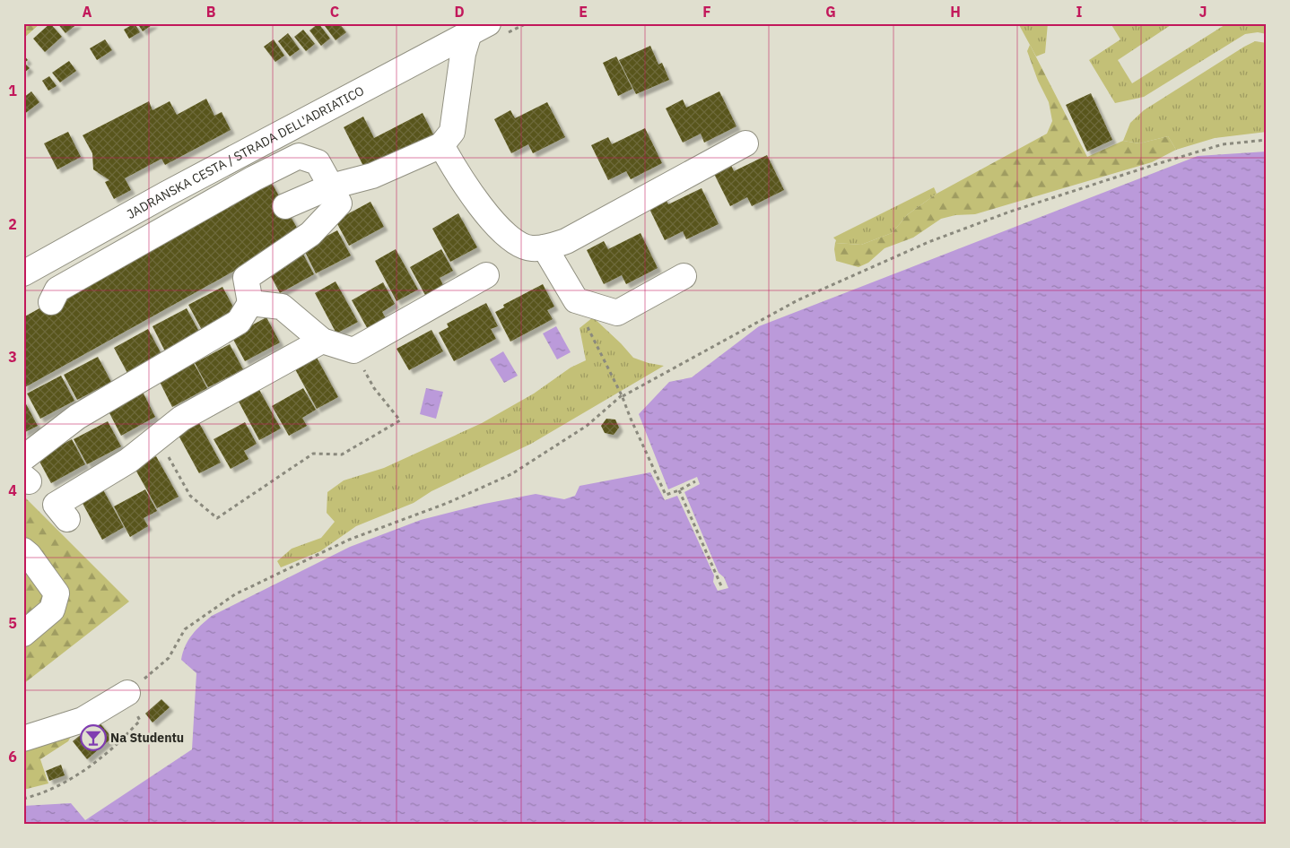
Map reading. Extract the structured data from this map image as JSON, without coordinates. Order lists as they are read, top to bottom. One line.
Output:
{"streets":{"main road":["JADRANSKA CESTA / STRADA DELL'ADRIATICO"]},"places":{"bar":["Na Studentu"]},"grid":{"columns":["A","B","C","D","E","F","G","H","I","J"],"rows":["1","2","3","4","5","6"]}}
